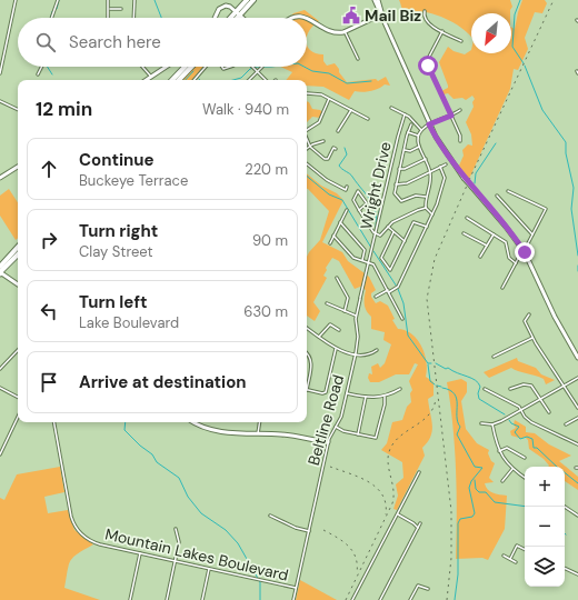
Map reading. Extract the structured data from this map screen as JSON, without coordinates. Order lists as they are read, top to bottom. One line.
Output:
{"streets":{"street":["Wright Drive","Beltline Road","Mountain Lakes Boulevard"]},"crossings":[["Wright Drive","Beltline Road"],["Beltline Road","Mountain Lakes Boulevard"]],"places":{"public building":["Mail Biz"]},"north":"bottom left","page":{"search":"Search here","heading":["12 min","Walk · 940 m"],"list":[["Continue","Buckeye Terrace","220 m"],["Turn right","Clay Street","90 m"],["Turn left","Lake Boulevard","630 m"],"Arrive at destination"],"map_buttons":["+","−"]}}
